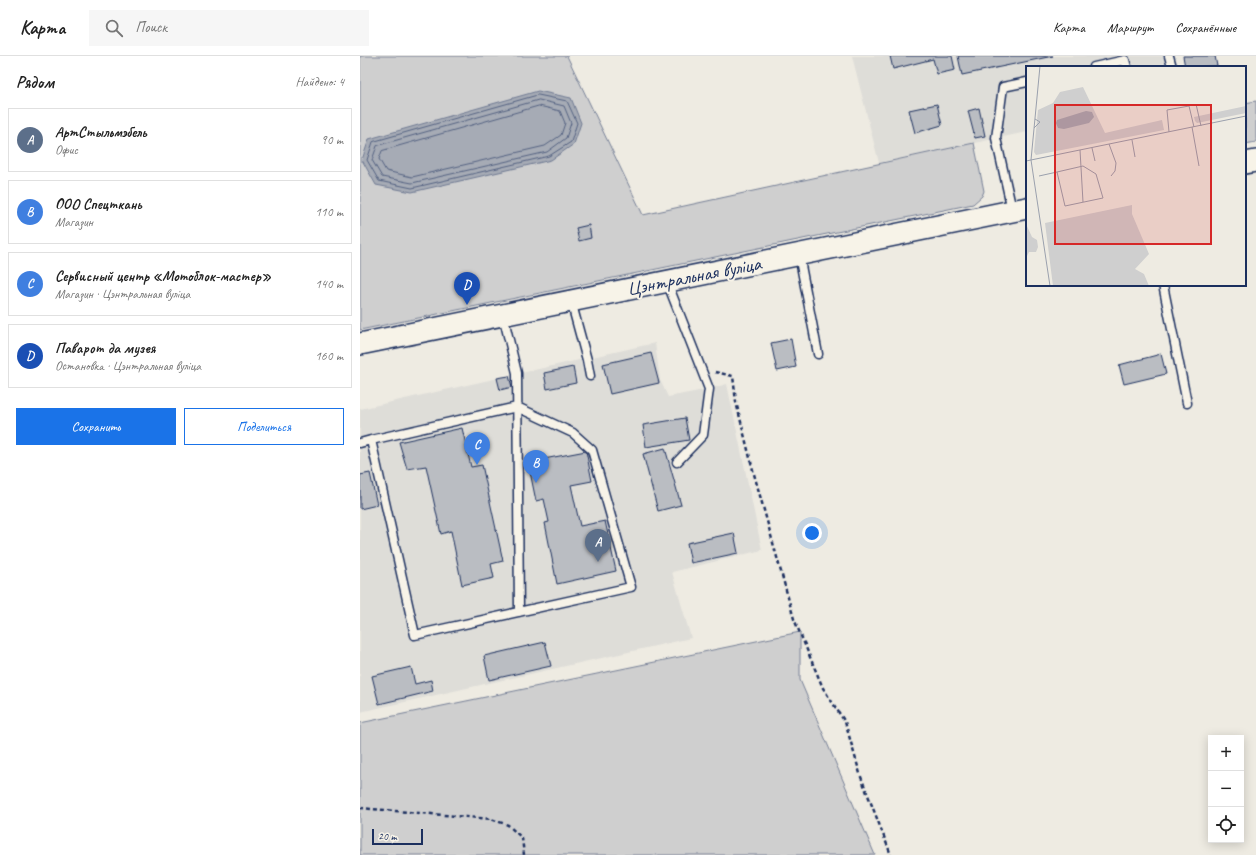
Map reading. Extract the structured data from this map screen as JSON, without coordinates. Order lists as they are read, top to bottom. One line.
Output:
{"streets":{"main road":["Цэнтральная вуліца"]},"scale_bar":"20 m","page":{"header":"Карта","search":"Поиск","nav":["Карта","Маршрут","Сохранённые"],"heading":["Рядом","Найдено: 4"],"list":[{"mark":"A","name":"АртСтыльмэбель","note":"Офис","value":"90 m"},{"mark":"B","name":"ООО Спецткань","note":"Магазин","value":"110 m"},{"mark":"C","name":"Сервисный центр «Мотоблок-мастер»","note":"Магазин · Цэнтральная вуліца","value":"140 m"},{"mark":"D","name":"Паварот да музея","note":"Остановка · Цэнтральная вуліца","value":"160 m"}],"pins":["D","C","B","A"],"buttons":["Сохранить","Поделиться"],"map_buttons":["+","−"],"scale":"20 m"}}
